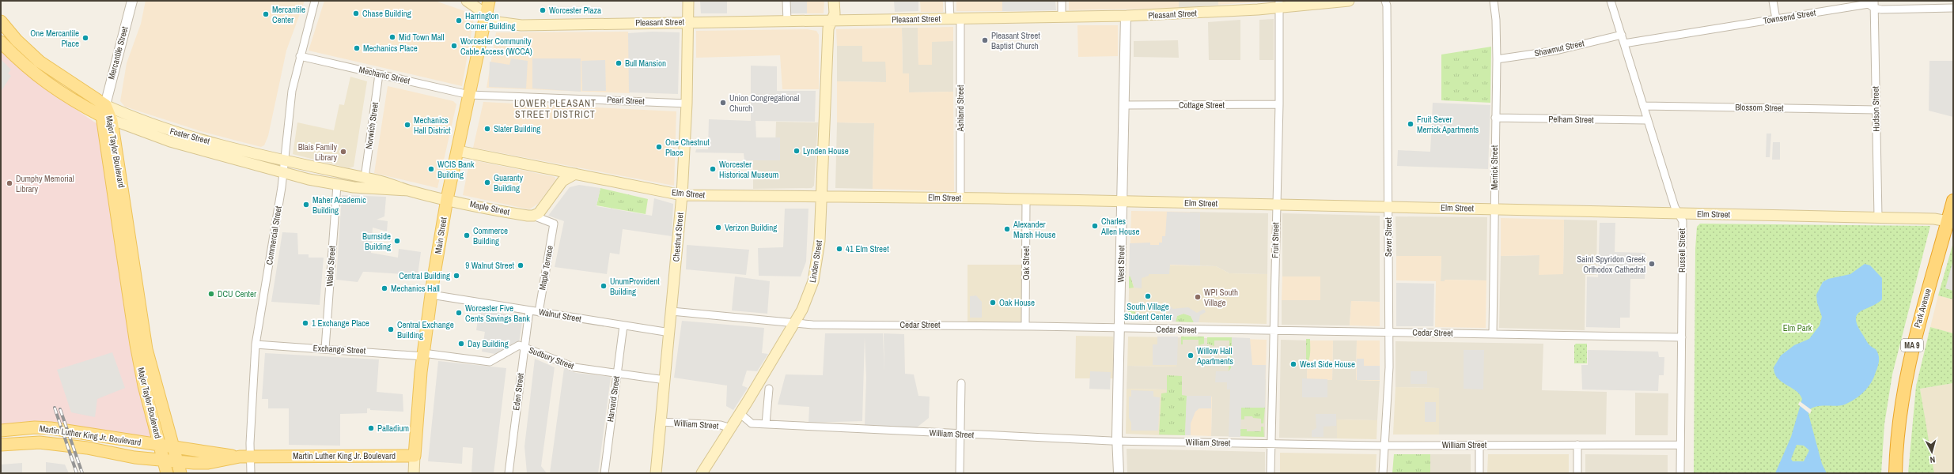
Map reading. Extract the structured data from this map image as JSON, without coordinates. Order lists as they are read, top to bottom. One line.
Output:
{"streets":{"highway":["Park Avenue","MA 9"],"main road":["Pleasant Street","Foster Street","Major Taylor Boulevard","Elm Street","Maple Street","Main Street","Chestnut Street","Linden Street","Martin Luther King Jr. Boulevard"],"street":["Townsend Street","Shawmut Street","Mercantile Street","Mechanic Street","Pearl Street","Cottage Street","Blossom Street","Ashland Street","Hudson Street","Pelham Street","Norwich Street","Merrick Street","Commercial Street","Sever Street","Fruit Street","Russell Street","Oak Street","West Street","Waldo Street","Maple Terrace","Walnut Street","Cedar Street","Exchange Street","Sudbury Street","Eden Street","Harvard Street","William Street"]},"crossings":[["Pleasant Street","Ashland Street"],["Pleasant Street","Main Street"],["Pleasant Street","Chestnut Street"],["Pleasant Street","Fruit Street"],["Pleasant Street","Linden Street"],["Pleasant Street","West Street"],["Townsend Street","Hudson Street"],["Townsend Street","Russell Street"],["Shawmut Street","Merrick Street"],["Shawmut Street","Russell Street"],["Mercantile Street","Foster Street"],["Mercantile Street","Major Taylor Boulevard"],["Mechanic Street","Pearl Street"],["Mechanic Street","Norwich Street"],["Mechanic Street","Commercial Street"],["Mechanic Street","Main Street"],["Pearl Street","Main Street"],["Pearl Street","Chestnut Street"],["Cottage Street","Fruit Street"],["Cottage Street","West Street"],["Blossom Street","Hudson Street"],["Blossom Street","Russell Street"],["Ashland Street","Elm Street"],["Hudson Street","Elm Street"],["Pelham Street","Merrick Street"],["Pelham Street","Russell Street"],["Norwich Street","Foster Street"],["Foster Street","Major Taylor Boulevard"],["Foster Street","Maple Street"],["Foster Street","Commercial Street"],["Foster Street","Main Street"],["Foster Street","Waldo Street"],["Major Taylor Boulevard","Martin Luther King Jr. Boulevard"],["Merrick Street","Elm Street"],["Merrick Street","Cedar Street"],["Elm Street","Main Street"],["Elm Street","Chestnut Street"],["Elm Street","Sever Street"],["Elm Street","Fruit Street"],["Elm Street","Russell Street"],["Elm Street","Linden Street"],["Elm Street","Oak Street"],["Elm Street","West Street"],["Elm Street","Park Avenue"],["Maple Street","Main Street"],["Maple Street","Maple Terrace"],["Commercial Street","Exchange Street"],["Commercial Street","Martin Luther King Jr. Boulevard"],["Main Street","Walnut Street"],["Main Street","Exchange Street"],["Main Street","Sudbury Street"],["Main Street","Martin Luther King Jr. Boulevard"],["Chestnut Street","Walnut Street"],["Chestnut Street","Cedar Street"],["Chestnut Street","Sudbury Street"],["Chestnut Street","William Street"],["Sever Street","Cedar Street"],["Sever Street","William Street"],["Fruit Street","Cedar Street"],["Fruit Street","William Street"],["Russell Street","Cedar Street"],["Russell Street","William Street"],["Linden Street","Cedar Street"],["Linden Street","William Street"],["Oak Street","Cedar Street"],["West Street","Cedar Street"],["West Street","William Street"],["Waldo Street","Exchange Street"],["Maple Terrace","Walnut Street"],["Walnut Street","Eden Street"],["Walnut Street","Harvard Street"],["Exchange Street","Sudbury Street"],["Sudbury Street","Eden Street"],["Sudbury Street","Harvard Street"]],"districts":["LOWER PLEASANT STREET DISTRICT"],"parks":["Elm Park"],"places":["Worcester Plaza","Chase Building","Mercantile Center","Harrington Corner Building","Mid Town Mall","One Mercantile Place","Pleasant Street Baptist Church","Worcester Community Cable Access (WCCA)","Mechanics Place","Bull Mansion","Union Congregational Church","Fruit Sever Merrick Apartments","Mechanics Hall District","Slater Building","One Chestnut Place","Lynden House","Blais Family Library","WCIS Bank Building","Worcester Historical Museum","Guaranty Building","Dumphy Memorial Library","Maher Academic Building","Charles Allen House","Verizon Building","Alexander Marsh House","Commerce Building","Burnside Building","41 Elm Street","Saint Spyridon Greek Orthodox Cathedral","9 Walnut Street","Central Building","UnumProvident Building","Mechanics Hall","DCU Center","South Village Student Center","WPI South Village","Oak House","Worcester Five Cents Savings Bank","1 Exchange Place","Central Exchange Building","Day Building","Willow Hall Apartments","West Side House","Palladium"],"north":"bottom"}
